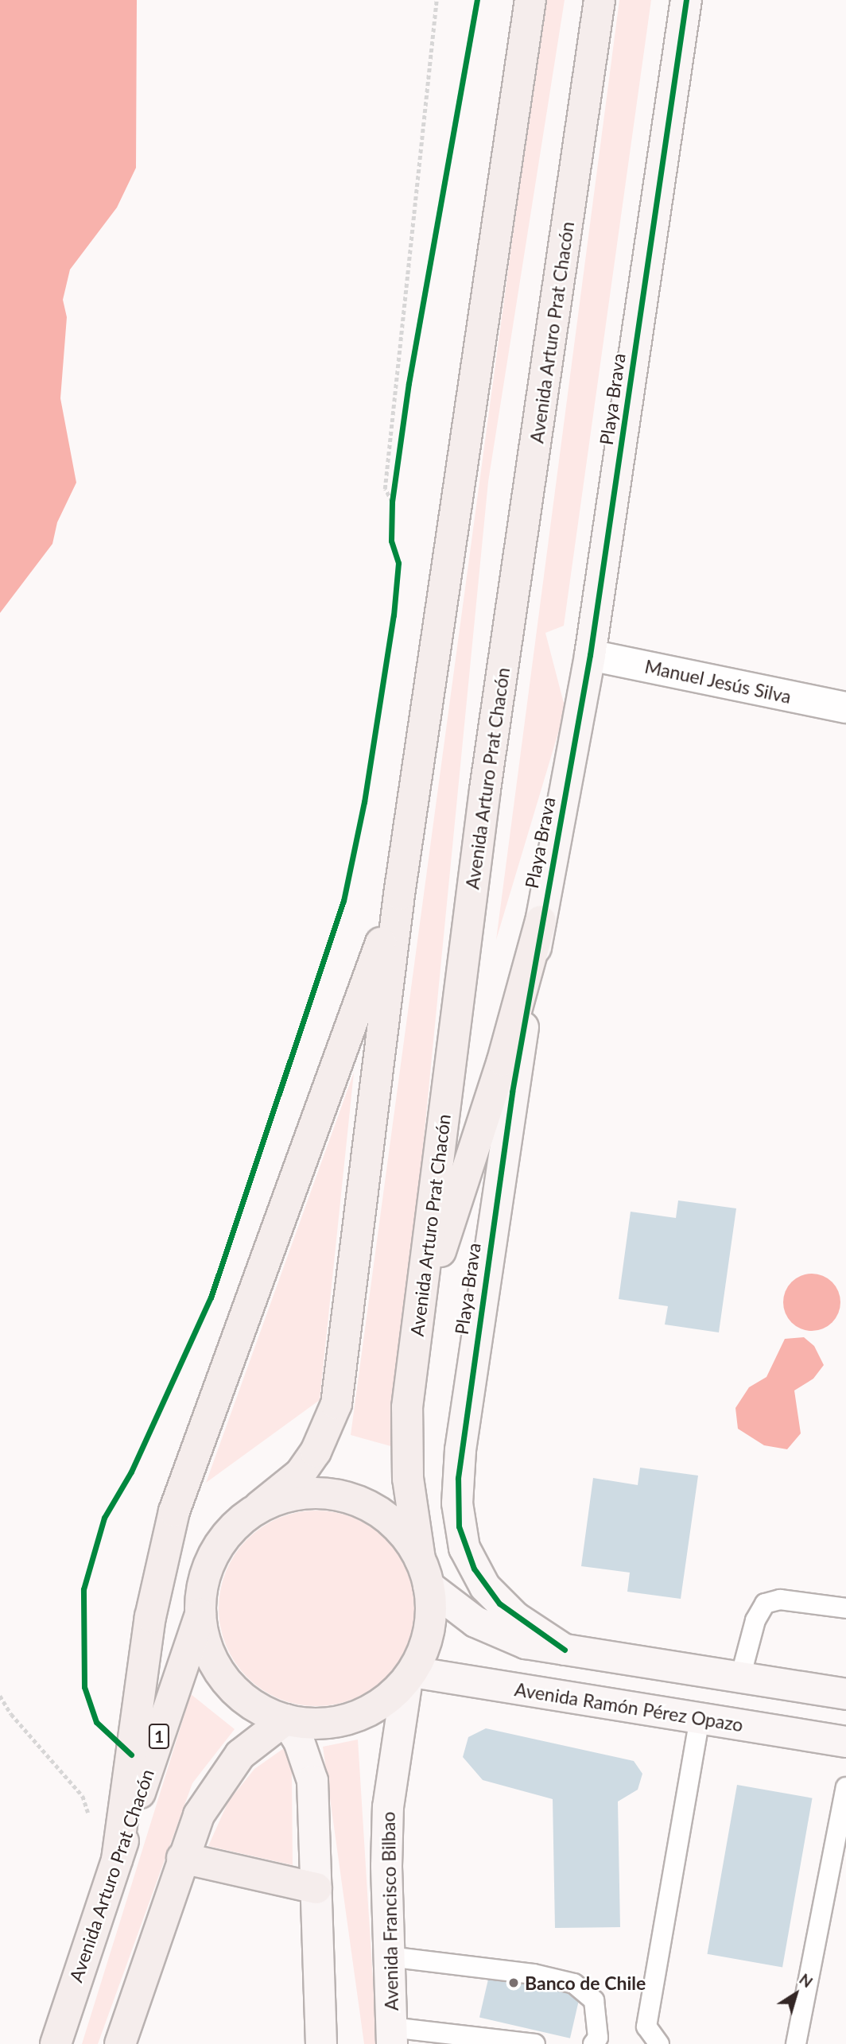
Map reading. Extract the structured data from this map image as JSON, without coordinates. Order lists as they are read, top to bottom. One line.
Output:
{"streets":{"main road":["Avenida Arturo Prat Chacón","1"],"street":["Playa Brava","Manuel Jesús Silva","Avenida Ramón Pérez Opazo","Avenida Francisco Bilbao"]},"crossings":[["Avenida Arturo Prat Chacón","Avenida Ramón Pérez Opazo"],["Avenida Arturo Prat Chacón","Avenida Francisco Bilbao"],["Playa Brava","Manuel Jesús Silva"],["Avenida Ramón Pérez Opazo","Avenida Francisco Bilbao"]],"places":["Banco de Chile"],"north":"top right"}
